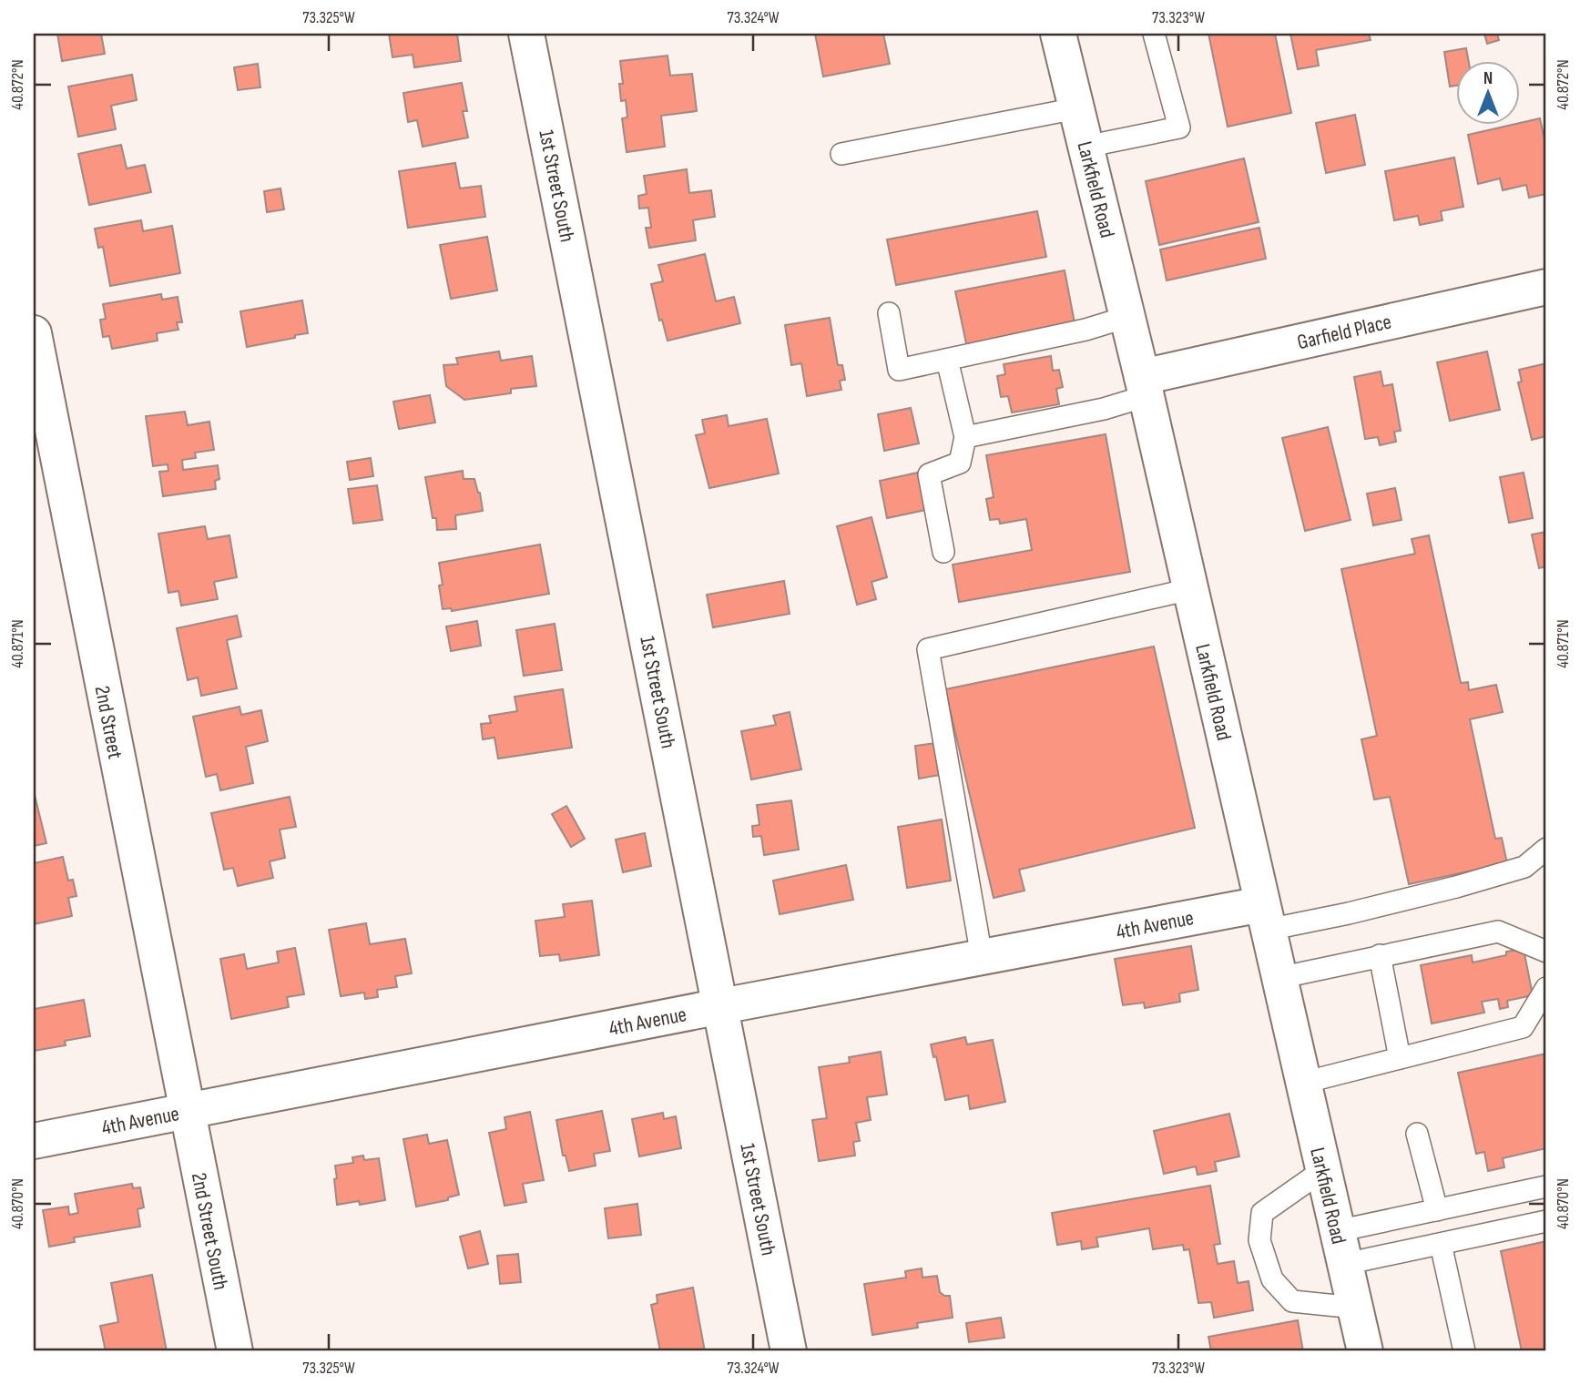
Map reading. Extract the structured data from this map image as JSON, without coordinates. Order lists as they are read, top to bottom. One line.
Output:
{"streets":{"street":["1st Street South","Larkfield Road","Garfield Place","2nd Street","4th Avenue","2nd Street South"]},"crossings":[["1st Street South","4th Avenue"],["Larkfield Road","Garfield Place"],["Larkfield Road","4th Avenue"],["2nd Street","4th Avenue"],["2nd Street","2nd Street South"],["4th Avenue","2nd Street South"]],"north":"top","coordinates":["73.325°W","73.324°W","73.323°W","40.872°N","40.871°N","40.870°N"]}
